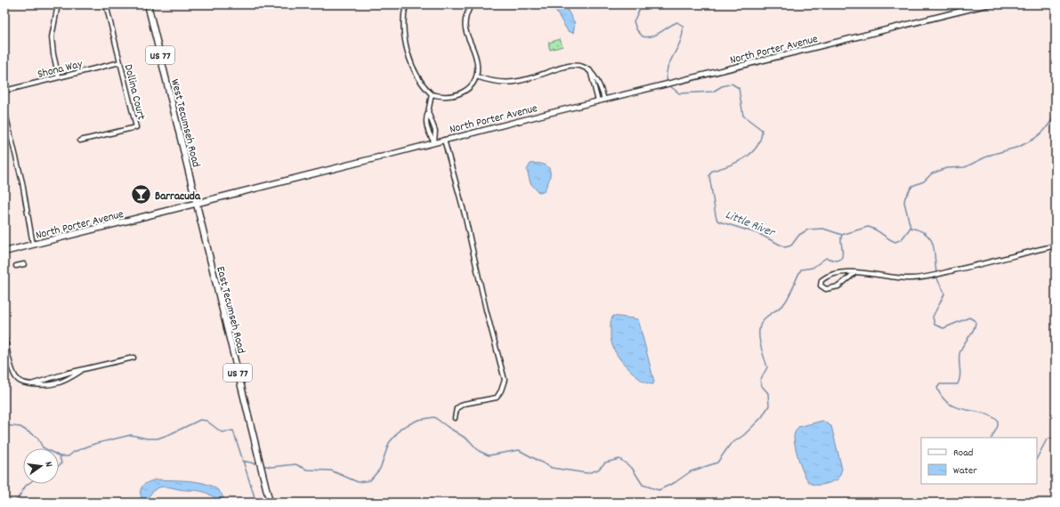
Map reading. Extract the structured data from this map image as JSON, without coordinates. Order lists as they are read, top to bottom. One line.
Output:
{"streets":{"main road":["North Porter Avenue","US 77","West Tecumseh Road","East Tecumseh Road"],"street":["Shona Way","Dollina Court"]},"crossings":[["North Porter Avenue","West Tecumseh Road"],["North Porter Avenue","East Tecumseh Road"],["Shona Way","Dollina Court"],["West Tecumseh Road","East Tecumseh Road"]],"water":["Little River"],"places":{"bar":["Barracuda"]},"legend":["Road","Water"],"north":"right"}
